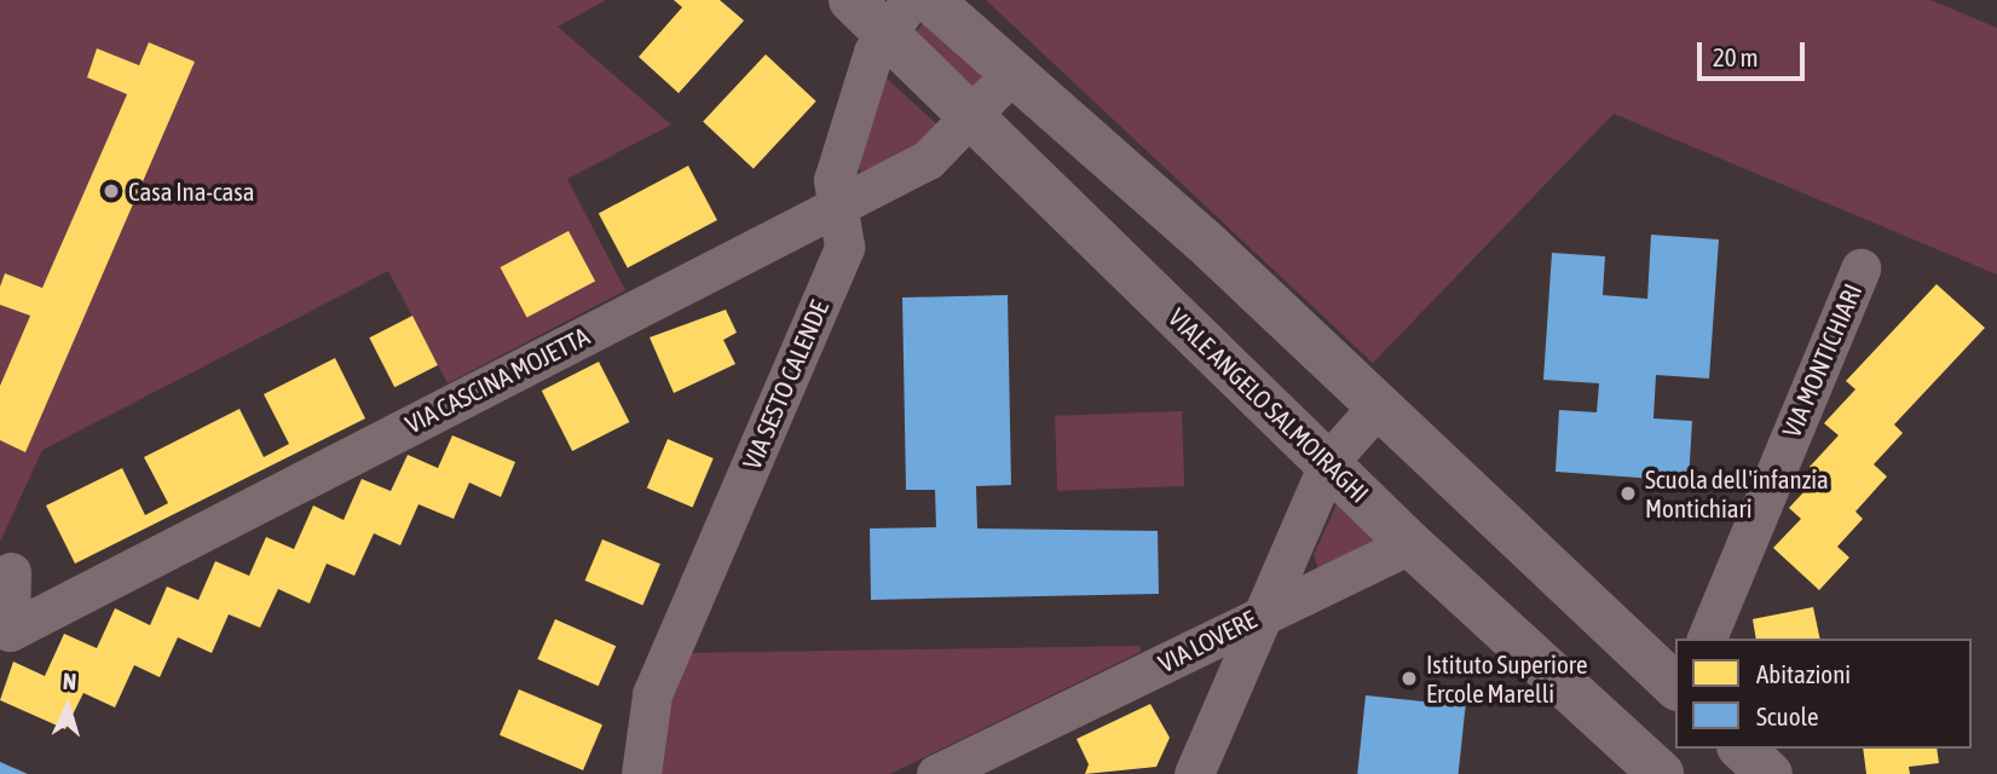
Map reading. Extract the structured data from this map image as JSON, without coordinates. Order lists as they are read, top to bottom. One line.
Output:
{"streets":{"street":["VIA MONTICHIARI","VIA CASCINA MOJETTA","VIA SESTO CALENDE","VIALE ANGELO SALMOIRAGHI","VIA LOVERE"]},"crossings":[["VIA CASCINA MOJETTA","VIA SESTO CALENDE"],["VIA CASCINA MOJETTA","VIALE ANGELO SALMOIRAGHI"],["VIA SESTO CALENDE","VIALE ANGELO SALMOIRAGHI"],["VIALE ANGELO SALMOIRAGHI","VIA LOVERE"]],"places":["Casa Ina-casa","Scuola dell'infanzia Montichiari","Istituto Superiore Ercole Marelli"],"legend":["Abitazioni","Scuole"],"scale_bar":"20 m","north":"top"}
